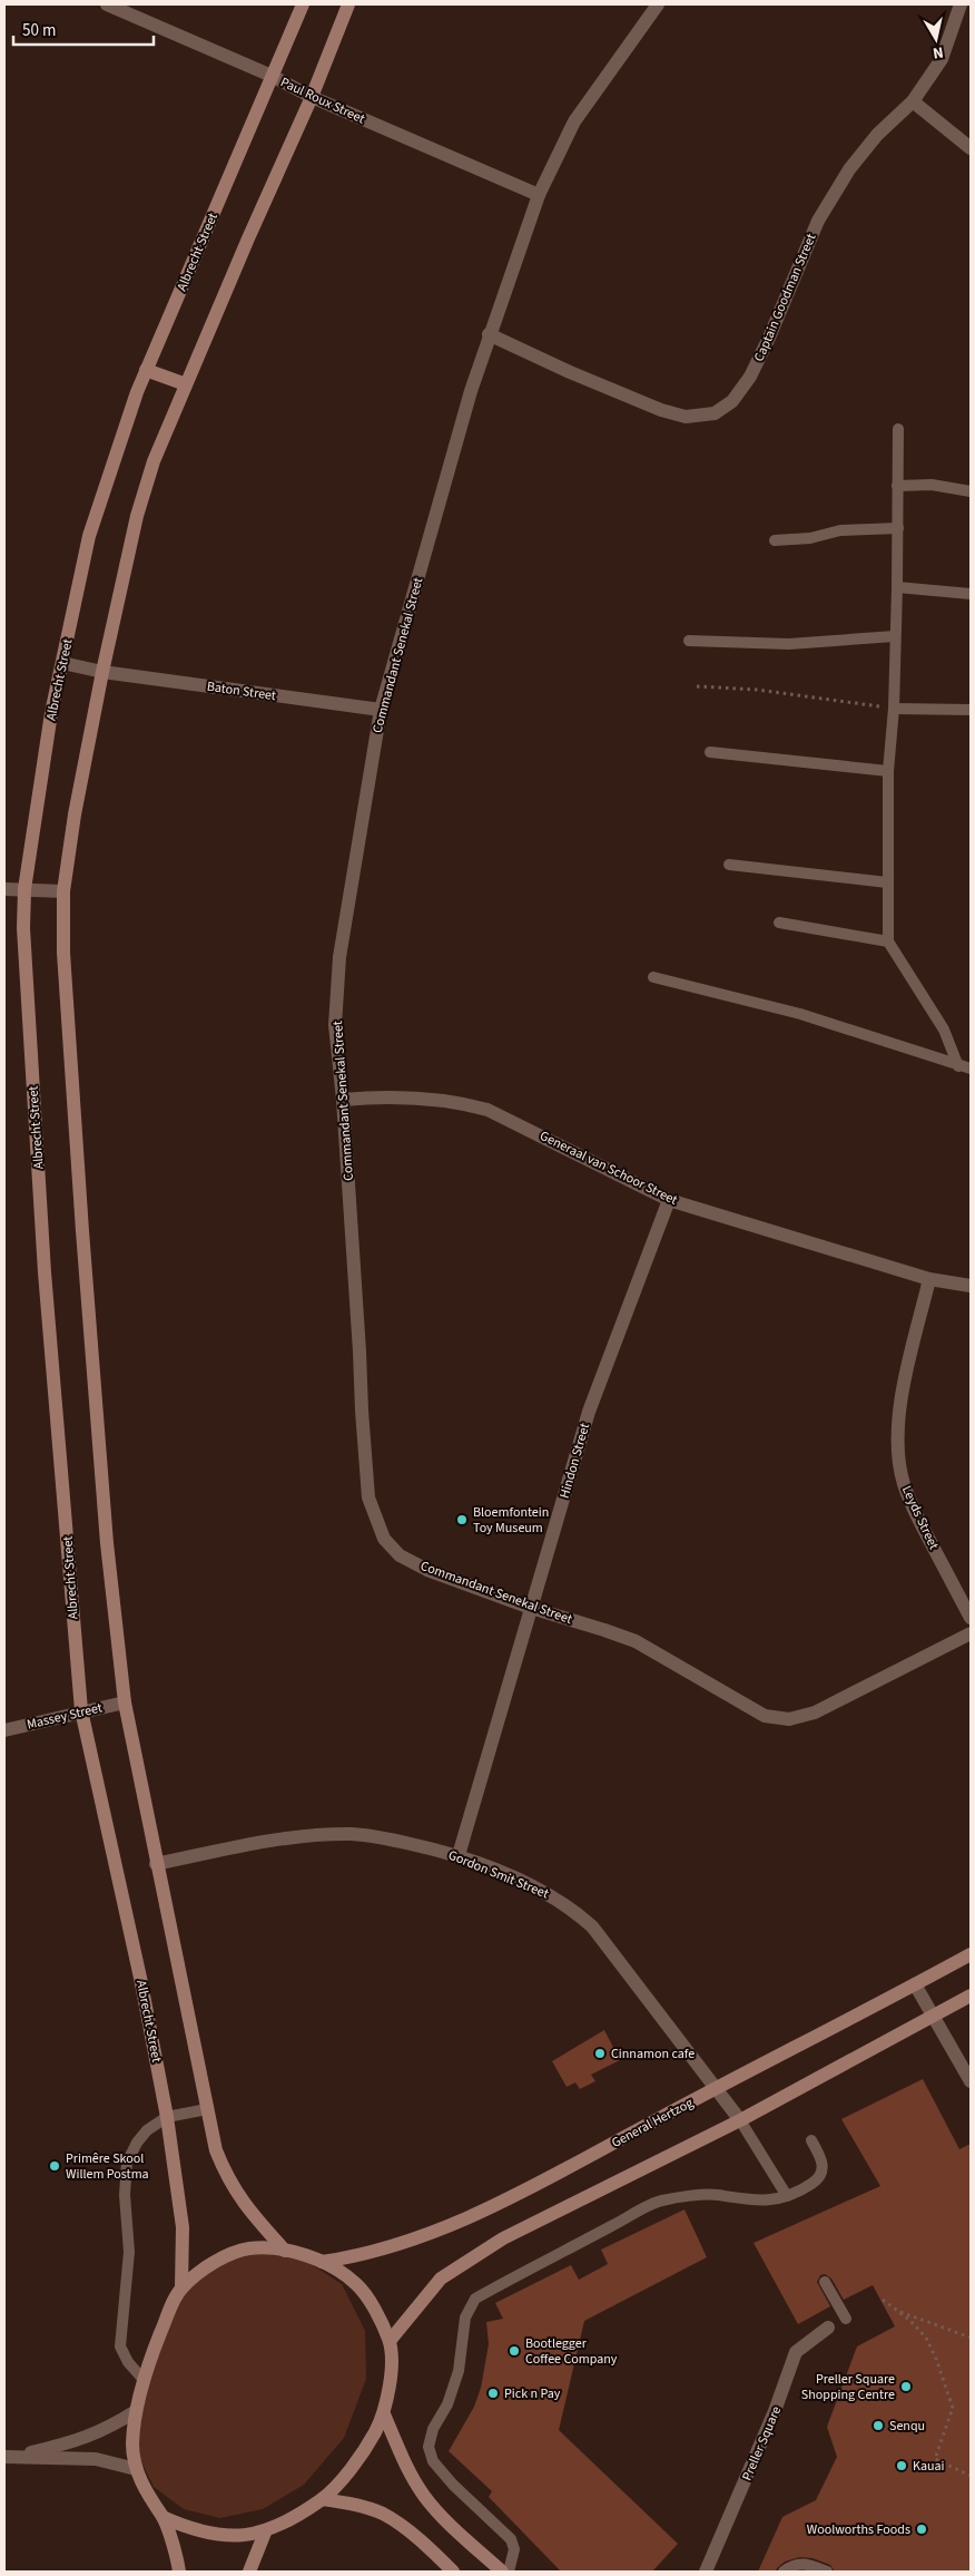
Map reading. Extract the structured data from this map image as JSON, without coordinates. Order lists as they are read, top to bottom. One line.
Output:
{"streets":{"street":["Paul Roux Street","Albrecht Street","Captain Goodman Street","Commandant Senekal Street","Baton Street","Generaal van Schoor Street","Hindon Street","Leyds Street","Massey Street","Gordon Smit Street","General Hertzog","Preller Square"]},"crossings":[["Paul Roux Street","Albrecht Street"],["Paul Roux Street","Commandant Senekal Street"],["Albrecht Street","Baton Street"],["Albrecht Street","Massey Street"],["Captain Goodman Street","Commandant Senekal Street"],["Commandant Senekal Street","Baton Street"],["Commandant Senekal Street","Generaal van Schoor Street"],["Commandant Senekal Street","Hindon Street"],["Generaal van Schoor Street","Hindon Street"],["Generaal van Schoor Street","Leyds Street"],["Hindon Street","Gordon Smit Street"],["Gordon Smit Street","General Hertzog"]],"places":["Bloemfontein Toy Museum","Cinnamon cafe","Primêre Skool Willem Postma","Bootlegger Coffee Company","Preller Square Shopping Centre","Pick n Pay","Senqu","Kauai","Woolworths Foods"],"scale_bar":"50 m","north":"bottom"}
